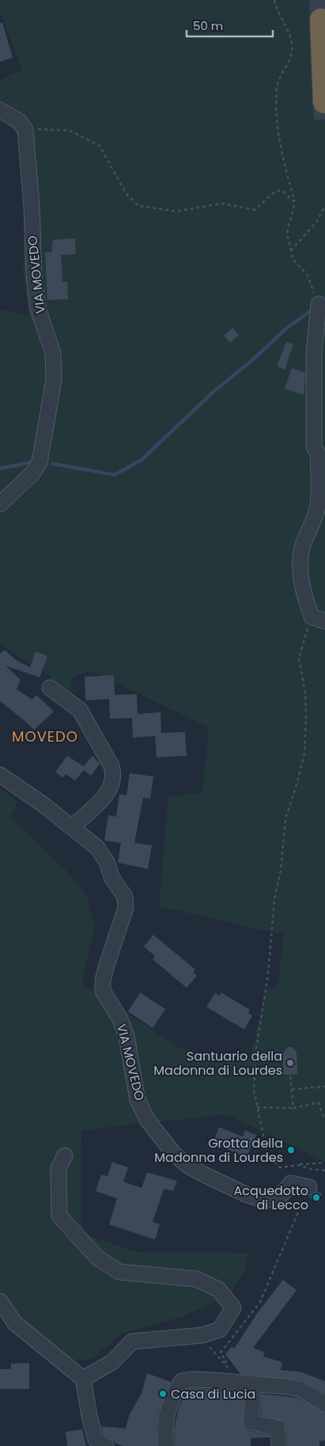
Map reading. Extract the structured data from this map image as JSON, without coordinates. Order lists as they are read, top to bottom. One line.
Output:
{"streets":{"street":["VIA MOVEDO"]},"districts":["MOVEDO"],"places":["Santuario della Madonna di Lourdes","Grotta della Madonna di Lourdes","Acquedotto di Lecco","Casa di Lucia"],"scale_bar":"50 m"}
